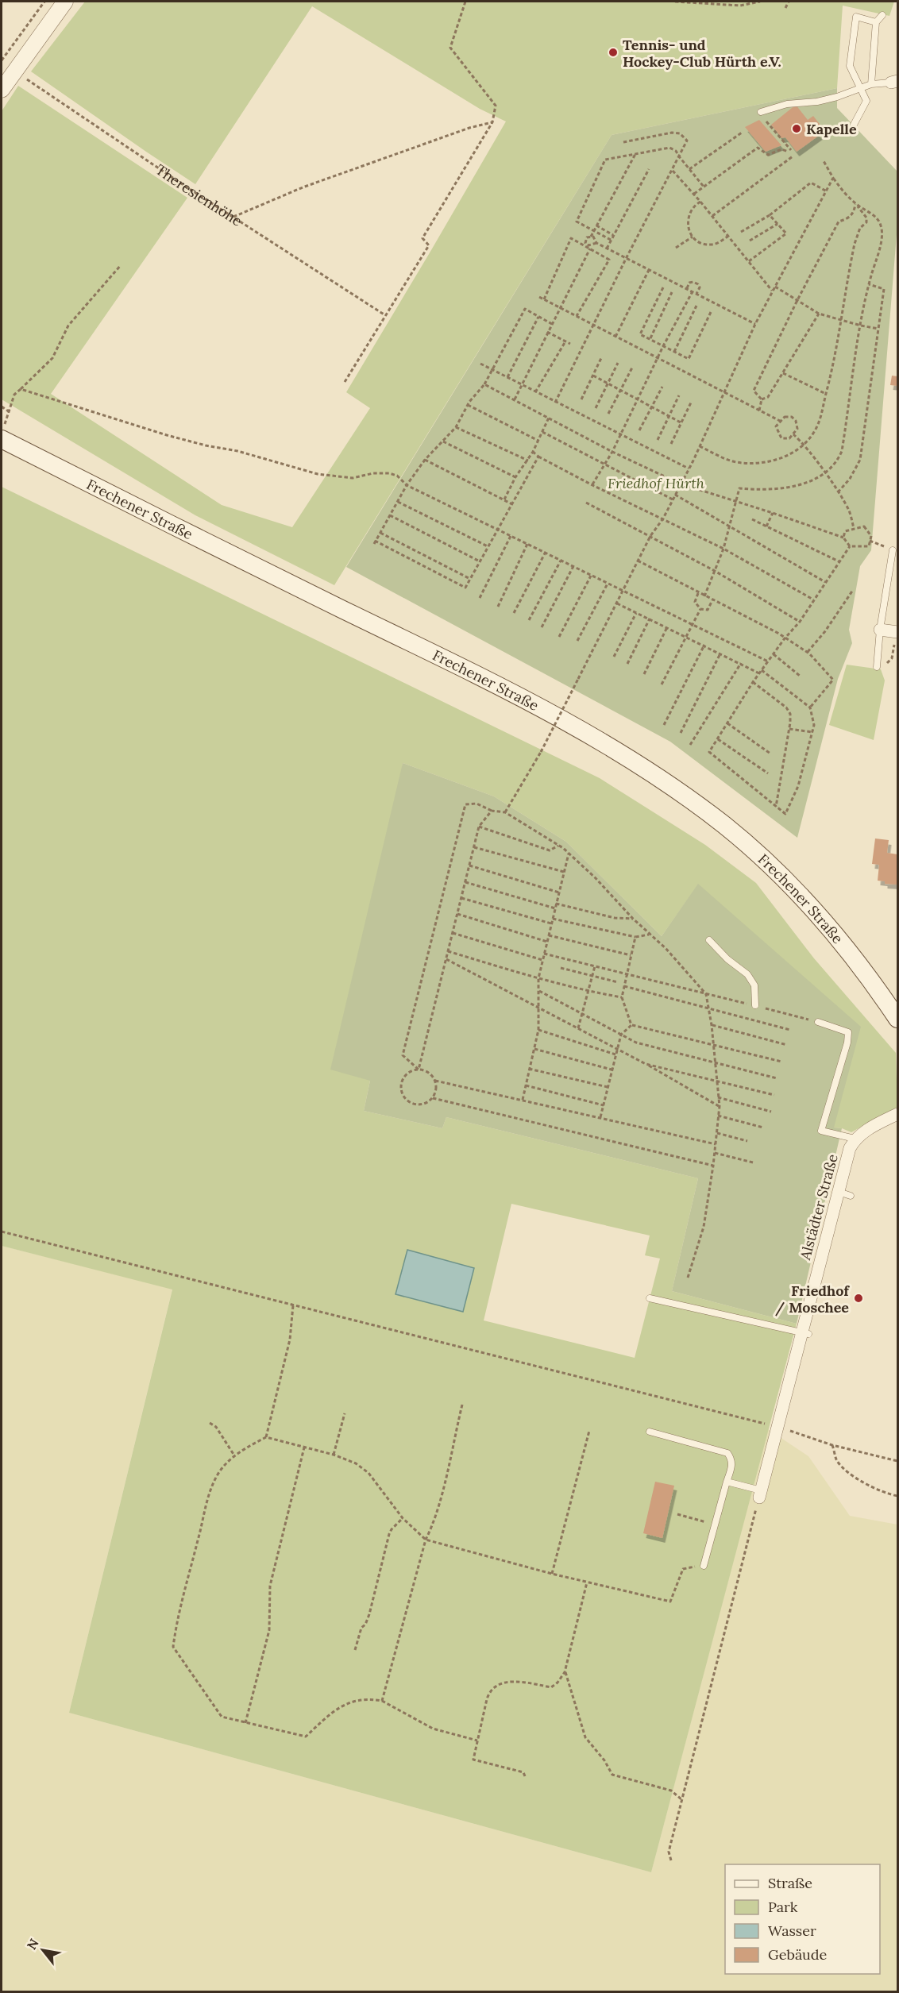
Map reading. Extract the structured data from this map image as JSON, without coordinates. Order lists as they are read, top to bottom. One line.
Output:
{"streets":{"main road":["Frechener Straße"],"street":["Alstädter Straße"],"path":["Theresienhöhe"]},"parks":["Friedhof Hürth"],"places":["Tennis- und Hockey-Club Hürth e.V.","Kapelle","Friedhof / Moschee"],"legend":["Straße","Park","Wasser","Gebäude"],"north":"top left"}
